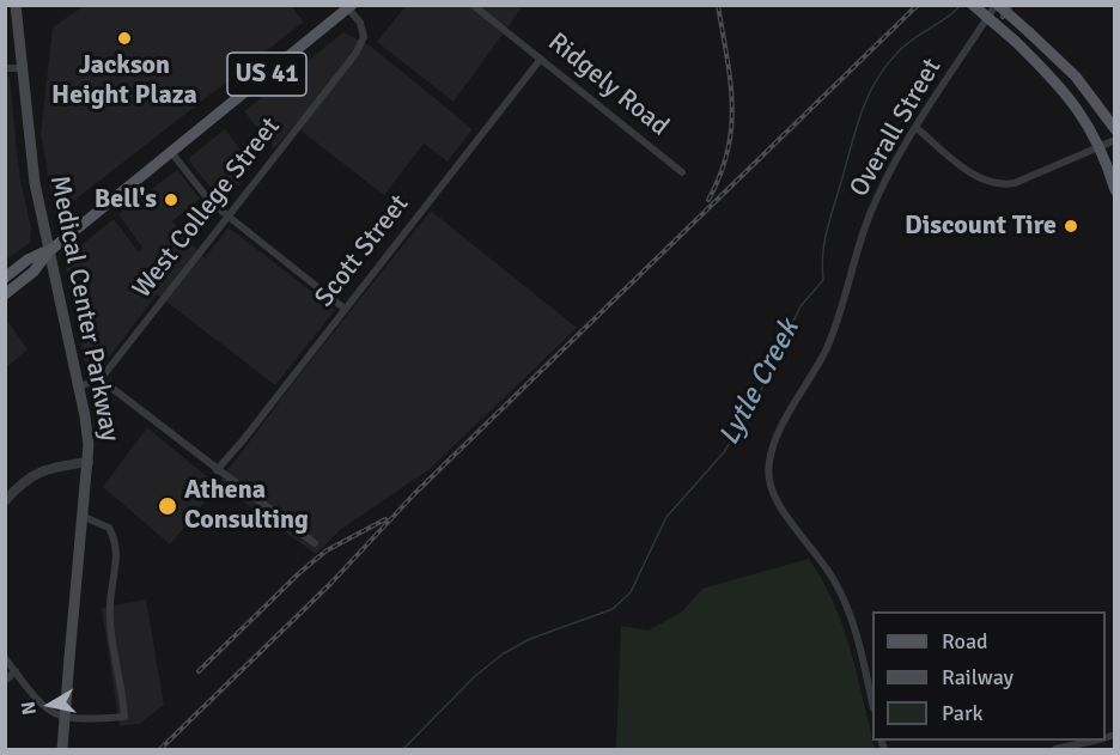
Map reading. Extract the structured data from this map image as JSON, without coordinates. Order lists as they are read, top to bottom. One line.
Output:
{"streets":{"main road":["US 41","Medical Center Parkway"],"street":["Ridgely Road","Overall Street","West College Street","Scott Street"]},"crossings":[["US 41","West College Street"],["US 41","Medical Center Parkway"],["Ridgely Road","Scott Street"]],"water":["Lytle Creek"],"places":["Jackson Height Plaza","Bell's","Discount Tire","Athena Consulting"],"legend":["Road","Railway","Park"],"north":"left"}
